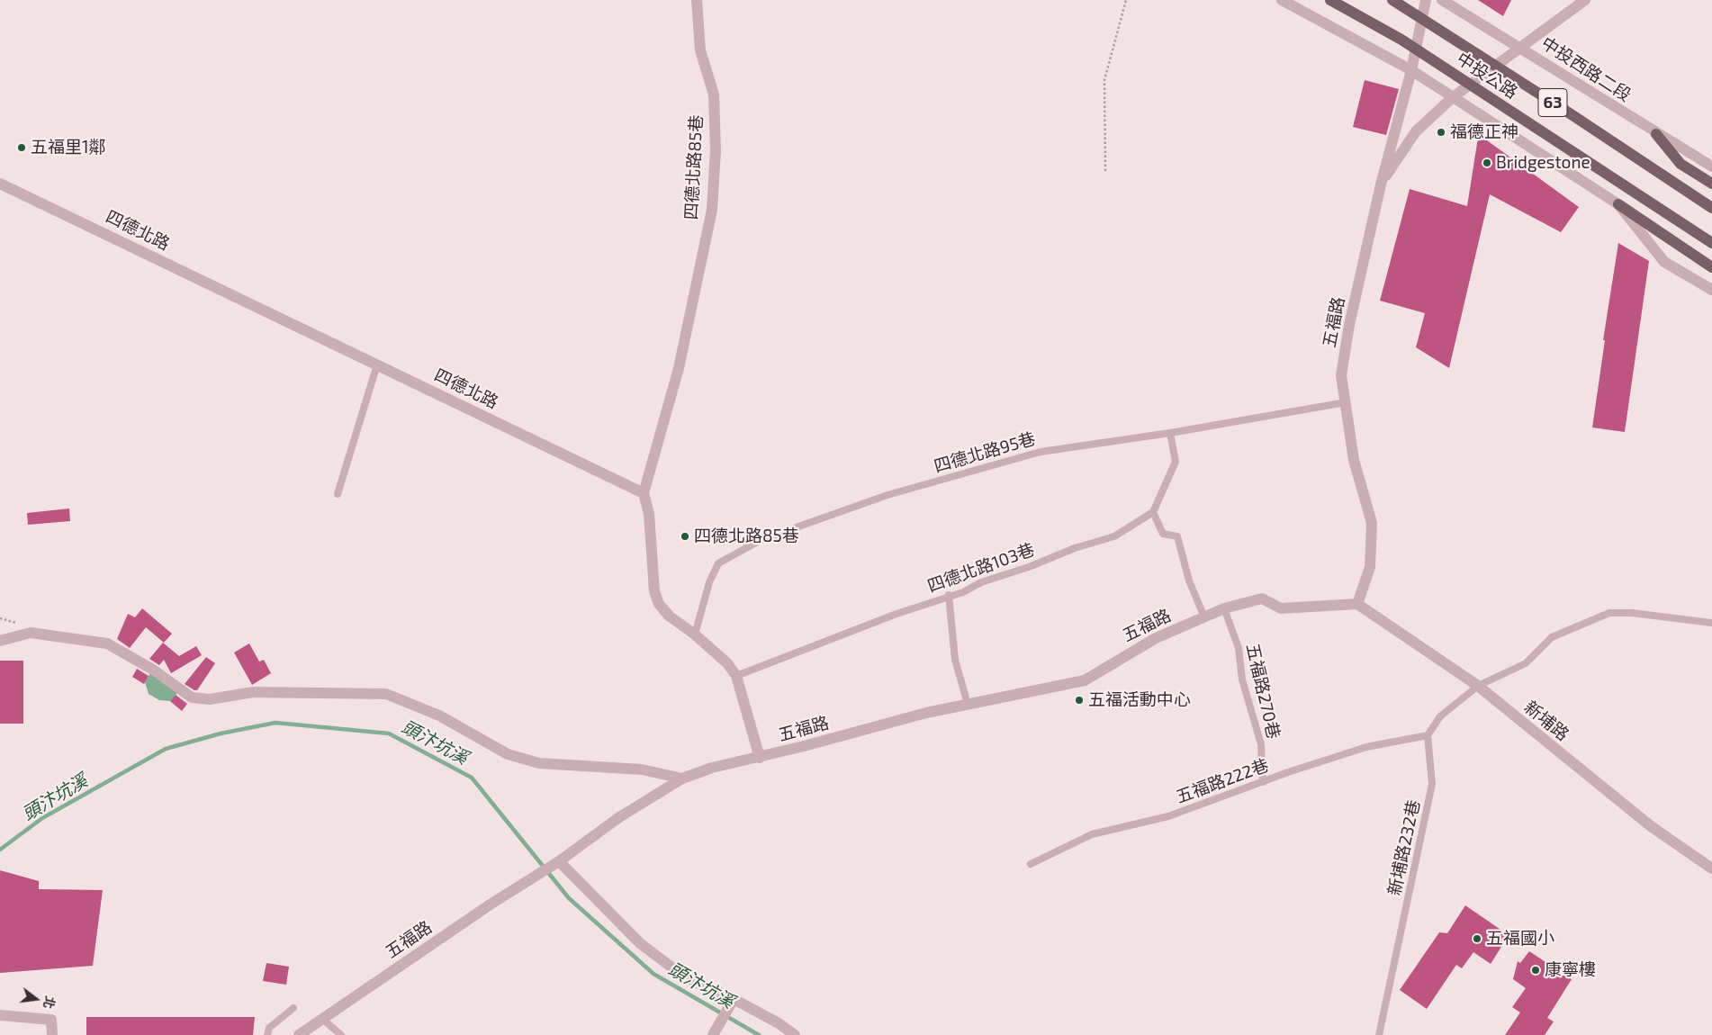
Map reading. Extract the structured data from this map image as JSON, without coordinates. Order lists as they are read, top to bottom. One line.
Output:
{"streets":{"main road":["中投公路","63"],"street":["中投西路二段","四德北路85巷","四德北路","五福路","新埔路"],"lane":["四德北路95巷","四德北路103巷","五福路270巷","五福路222巷","新埔路232巷"]},"crossings":[["中投西路二段","五福路"],["四德北路85巷","四德北路"],["五福路","四德北路95巷"],["五福路","五福路270巷"],["五福路","新埔路"],["五福路270巷","五福路222巷"],["五福路222巷","新埔路232巷"]],"water":["頭汴坑溪"],"places":["福德正神","五福里1鄰","Bridgestone","四德北路85巷","五福活動中心","五福國小","康寧樓"],"north":"right"}
